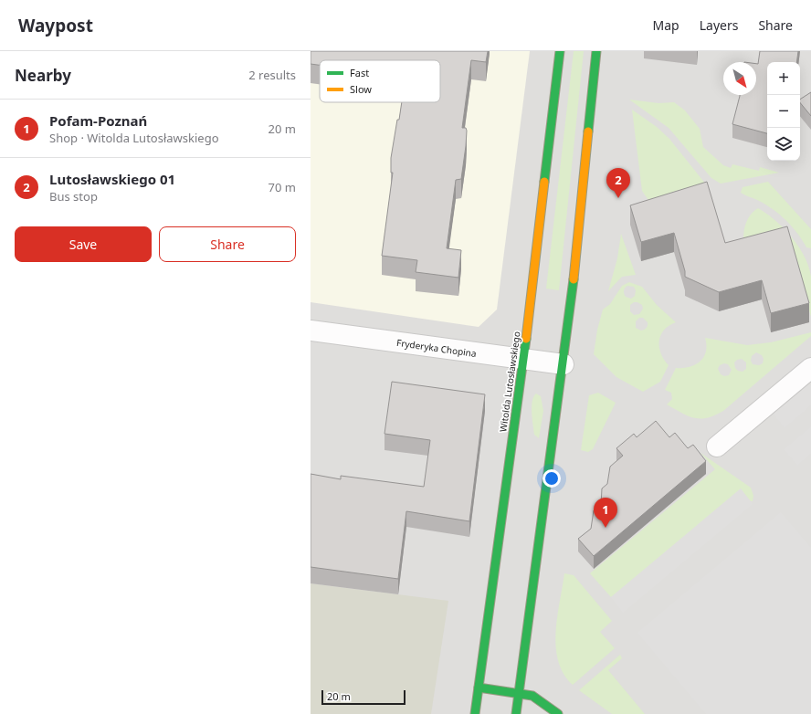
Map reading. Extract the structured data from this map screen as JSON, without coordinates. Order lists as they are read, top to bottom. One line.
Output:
{"streets":{"main road":["Witolda Lutosławskiego"],"street":["Fryderyka Chopina"]},"crossings":[["Fryderyka Chopina","Witolda Lutosławskiego"]],"legend":["Fast","Slow"],"scale_bar":"20 m","north":"bottom right","page":{"header":"Waypost","nav":["Map","Layers","Share"],"heading":["Nearby","2 results"],"map_buttons":["+","−"],"list":[{"mark":"1","name":"Pofam-Poznań","note":"Shop · Witolda Lutosławskiego","value":"20 m"},{"mark":"2","name":"Lutosławskiego 01","note":"Bus stop","value":"70 m"}],"pins":["2","1"],"buttons":["Save","Share"],"scale":"20 m"}}
